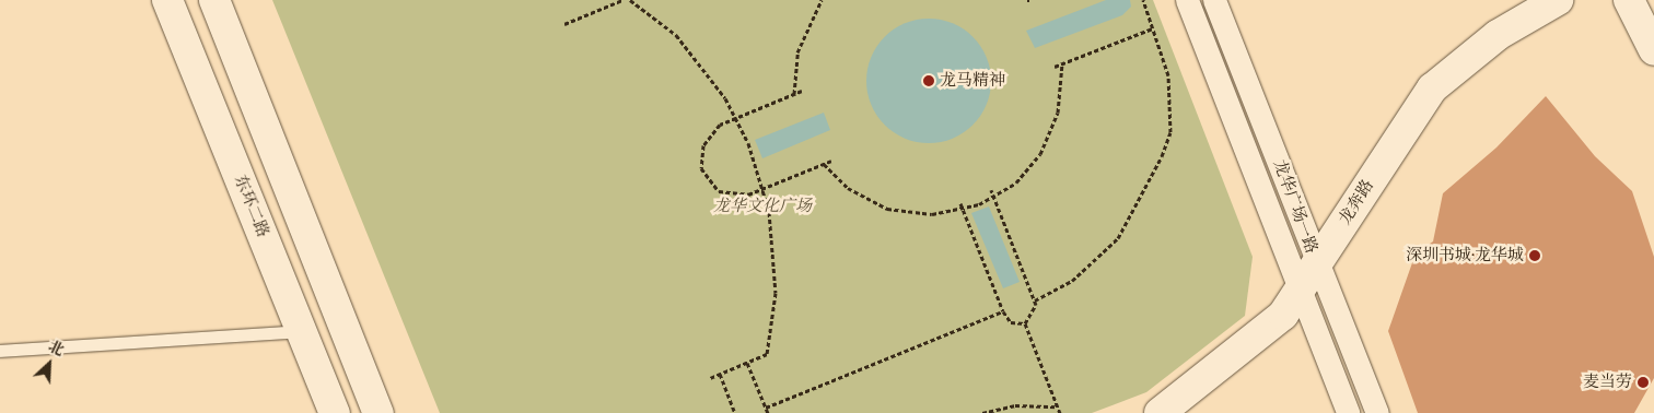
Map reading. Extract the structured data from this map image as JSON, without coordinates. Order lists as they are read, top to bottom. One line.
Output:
{"streets":{"main road":["龙奔路","东环二路"],"street":["龙华广场一路"]},"crossings":[["龙奔路","龙华广场一路"]],"parks":["龙华文化广场"],"places":["龙马精神","深圳书城·龙华城","麦当劳"],"north":"top right"}
